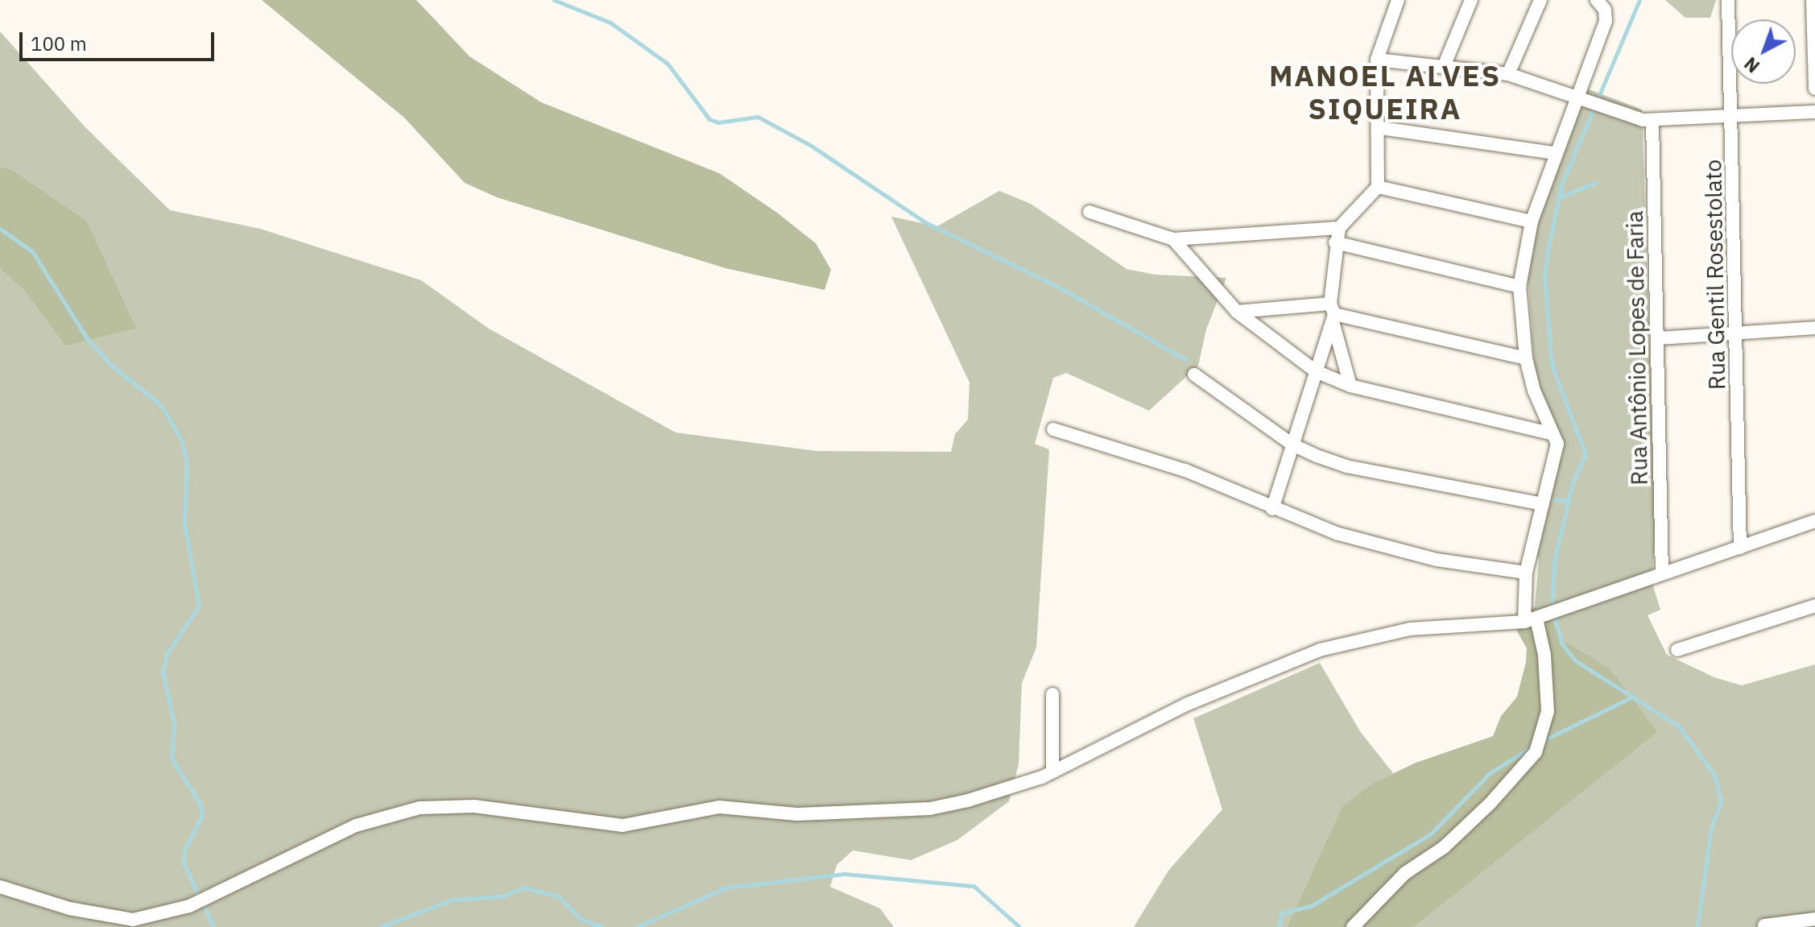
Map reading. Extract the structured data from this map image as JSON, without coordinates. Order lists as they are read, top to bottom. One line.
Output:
{"streets":{"street":["Rua Gentil Rosestolato","Rua Antônio Lopes de Faria"]},"districts":["MANOEL ALVES SIQUEIRA"],"scale_bar":"100 m","north":"bottom left"}
